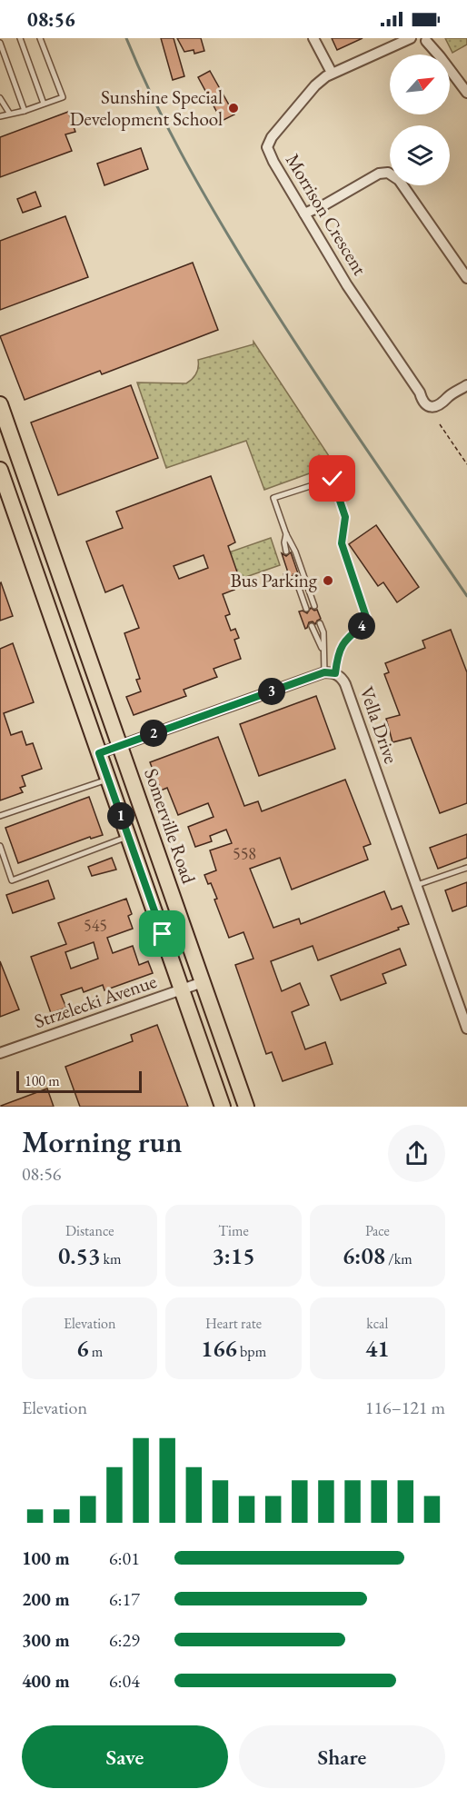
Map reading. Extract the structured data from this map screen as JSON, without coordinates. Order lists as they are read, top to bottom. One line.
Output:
{"streets":{"main road":["Somerville Road"],"street":["Morrison Crescent","Vella Drive","Strzelecki Avenue"]},"crossings":[["Vella Drive","Somerville Road"],["Somerville Road","Strzelecki Avenue"]],"places":["Sunshine Special Development School","Bus Parking"],"house_numbers":["558","545"],"scale_bar":"100 m","north":"top right","page":{"status":"08:56","pins":["4","3","2","1"],"scale":"100 m","heading":["Morning run","08:56"],"stats":[["Distance","0.53 km"],["Time","3:15"],["Pace","6:08 /km"],["Elevation","6 m"],["Heart rate","166 bpm"],["kcal","41"]],"chart":["Elevation","116–121 m"],"list":[{"name":"100 m","note":"6:01"},{"name":"200 m","note":"6:17"},{"name":"300 m","note":"6:29"},{"name":"400 m","note":"6:04"}],"buttons":["Save","Share"]}}
